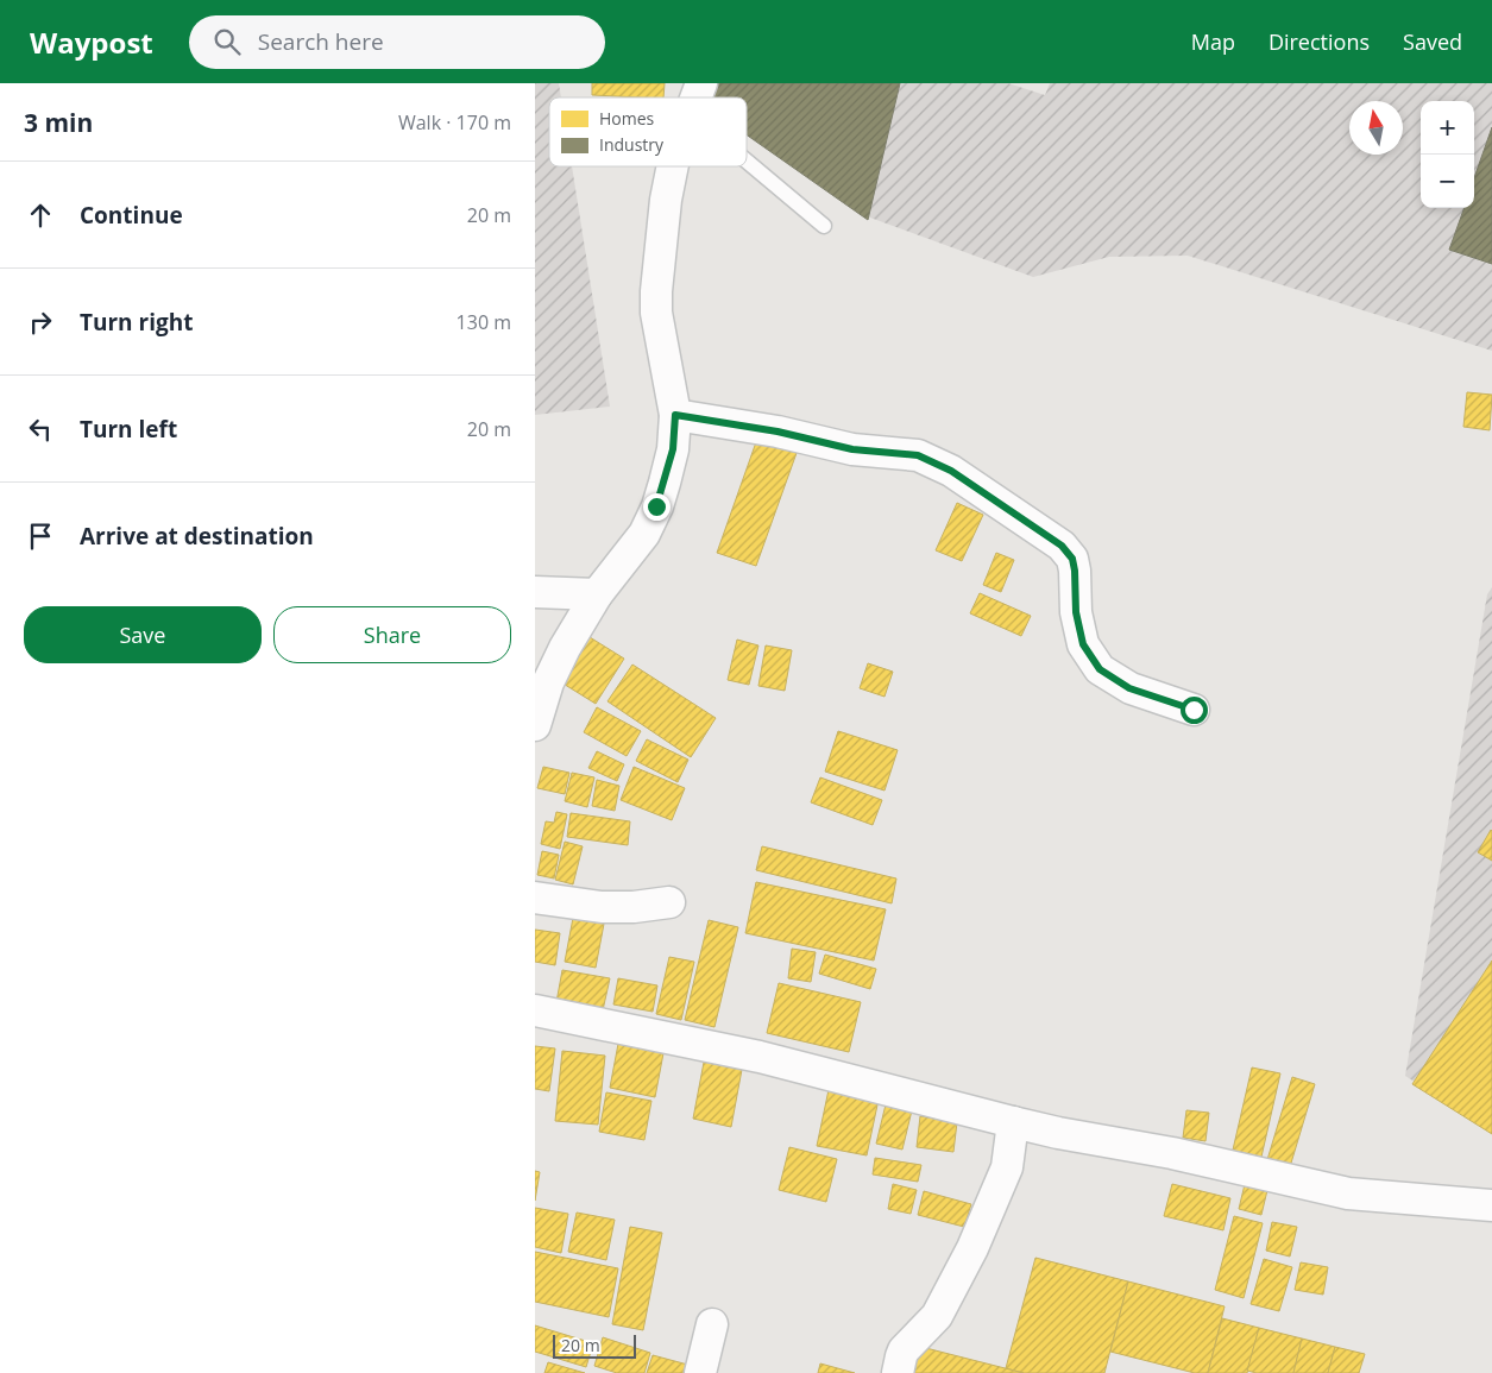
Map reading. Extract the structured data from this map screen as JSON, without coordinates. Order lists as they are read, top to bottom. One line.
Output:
{"legend":["Homes","Industry"],"scale_bar":"20 m","north":"top","page":{"header":"Waypost","search":"Search here","nav":["Map","Directions","Saved"],"heading":["3 min","Walk · 170 m"],"map_buttons":["+","−"],"list":[["Continue","20 m"],["Turn right","130 m"],["Turn left","20 m"],"Arrive at destination"],"buttons":["Save","Share"],"scale":"20 m"}}
